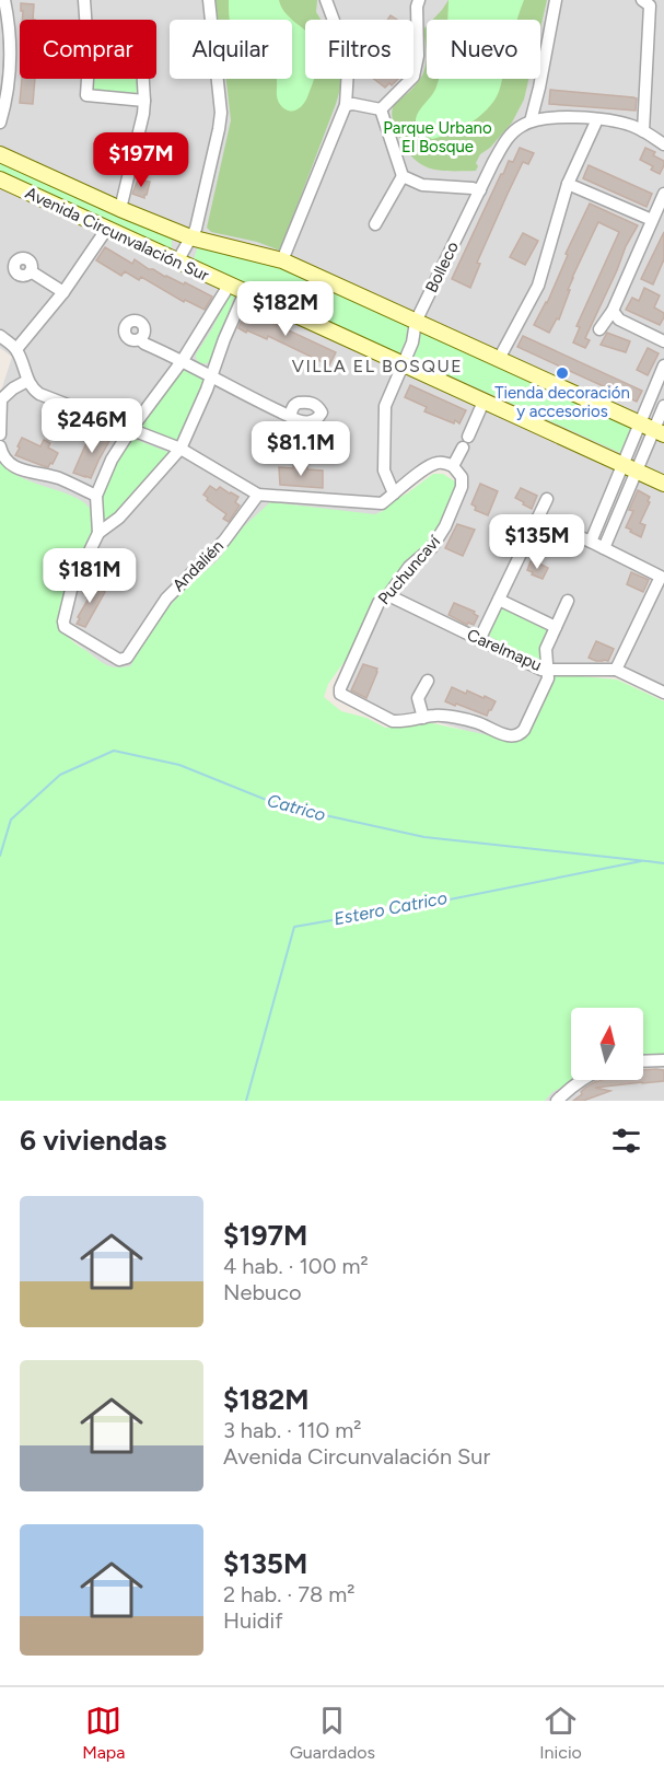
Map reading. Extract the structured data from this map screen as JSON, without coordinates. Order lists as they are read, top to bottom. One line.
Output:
{"streets":{"main road":["Avenida Circunvalación Sur"],"street":["Bolleco","Andalién","Puchuncaví","Carelmapu"]},"crossings":[["Avenida Circunvalación Sur","Bolleco"],["Avenida Circunvalación Sur","Andalién"],["Puchuncaví","Carelmapu"]],"districts":["VILLA EL BOSQUE"],"water":["Catrico","Estero Catrico"],"parks":["Parque Urbano El Bosque"],"places":["Tienda decoración y accesorios"],"north":"top","page":{"chip":["Comprar","Alquilar","Filtros","Nuevo"],"price":["$197M","$182M","$246M","$81.1M","$135M","$181M"],"heading":"6 viviendas","list":[{"name":"$197M","note":"4 hab. · 100 m² · Nebuco"},{"name":"$182M","note":"3 hab. · 110 m² · Avenida Circunvalación Sur"},{"name":"$135M","note":"2 hab. · 78 m² · Huidif"}],"tabs":["Mapa","Guardados","Inicio"]}}
